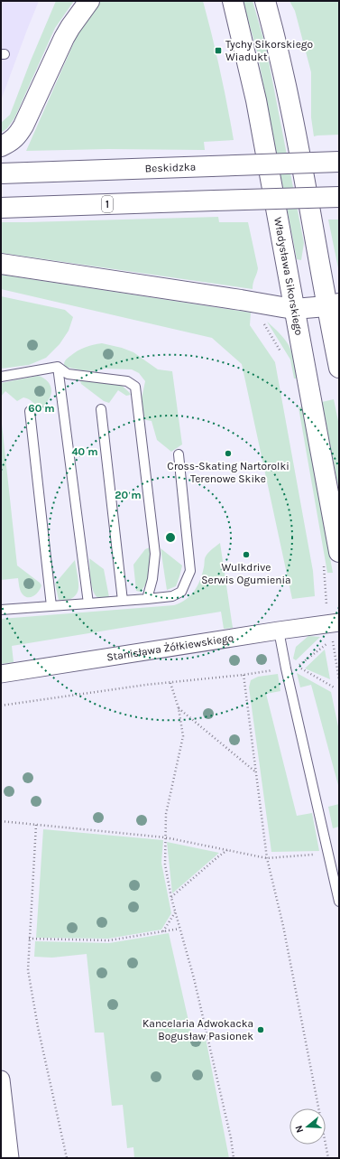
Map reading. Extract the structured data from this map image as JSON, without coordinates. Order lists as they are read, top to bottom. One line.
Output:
{"streets":{"main road":["Beskidzka","1","Władysława Sikorskiego"],"street":["Stanisława Żółkiewskiego"]},"places":{"transit":["Tychy Sikorskiego Wiadukt"],"other":["Cross-Skating Nartorolki Terenowe Skike","Wulkdrive Serwis Ogumienia","Kancelaria Adwokacka Bogusław Pasionek"]},"north":"left","rings":["60 m","40 m","20 m"]}
